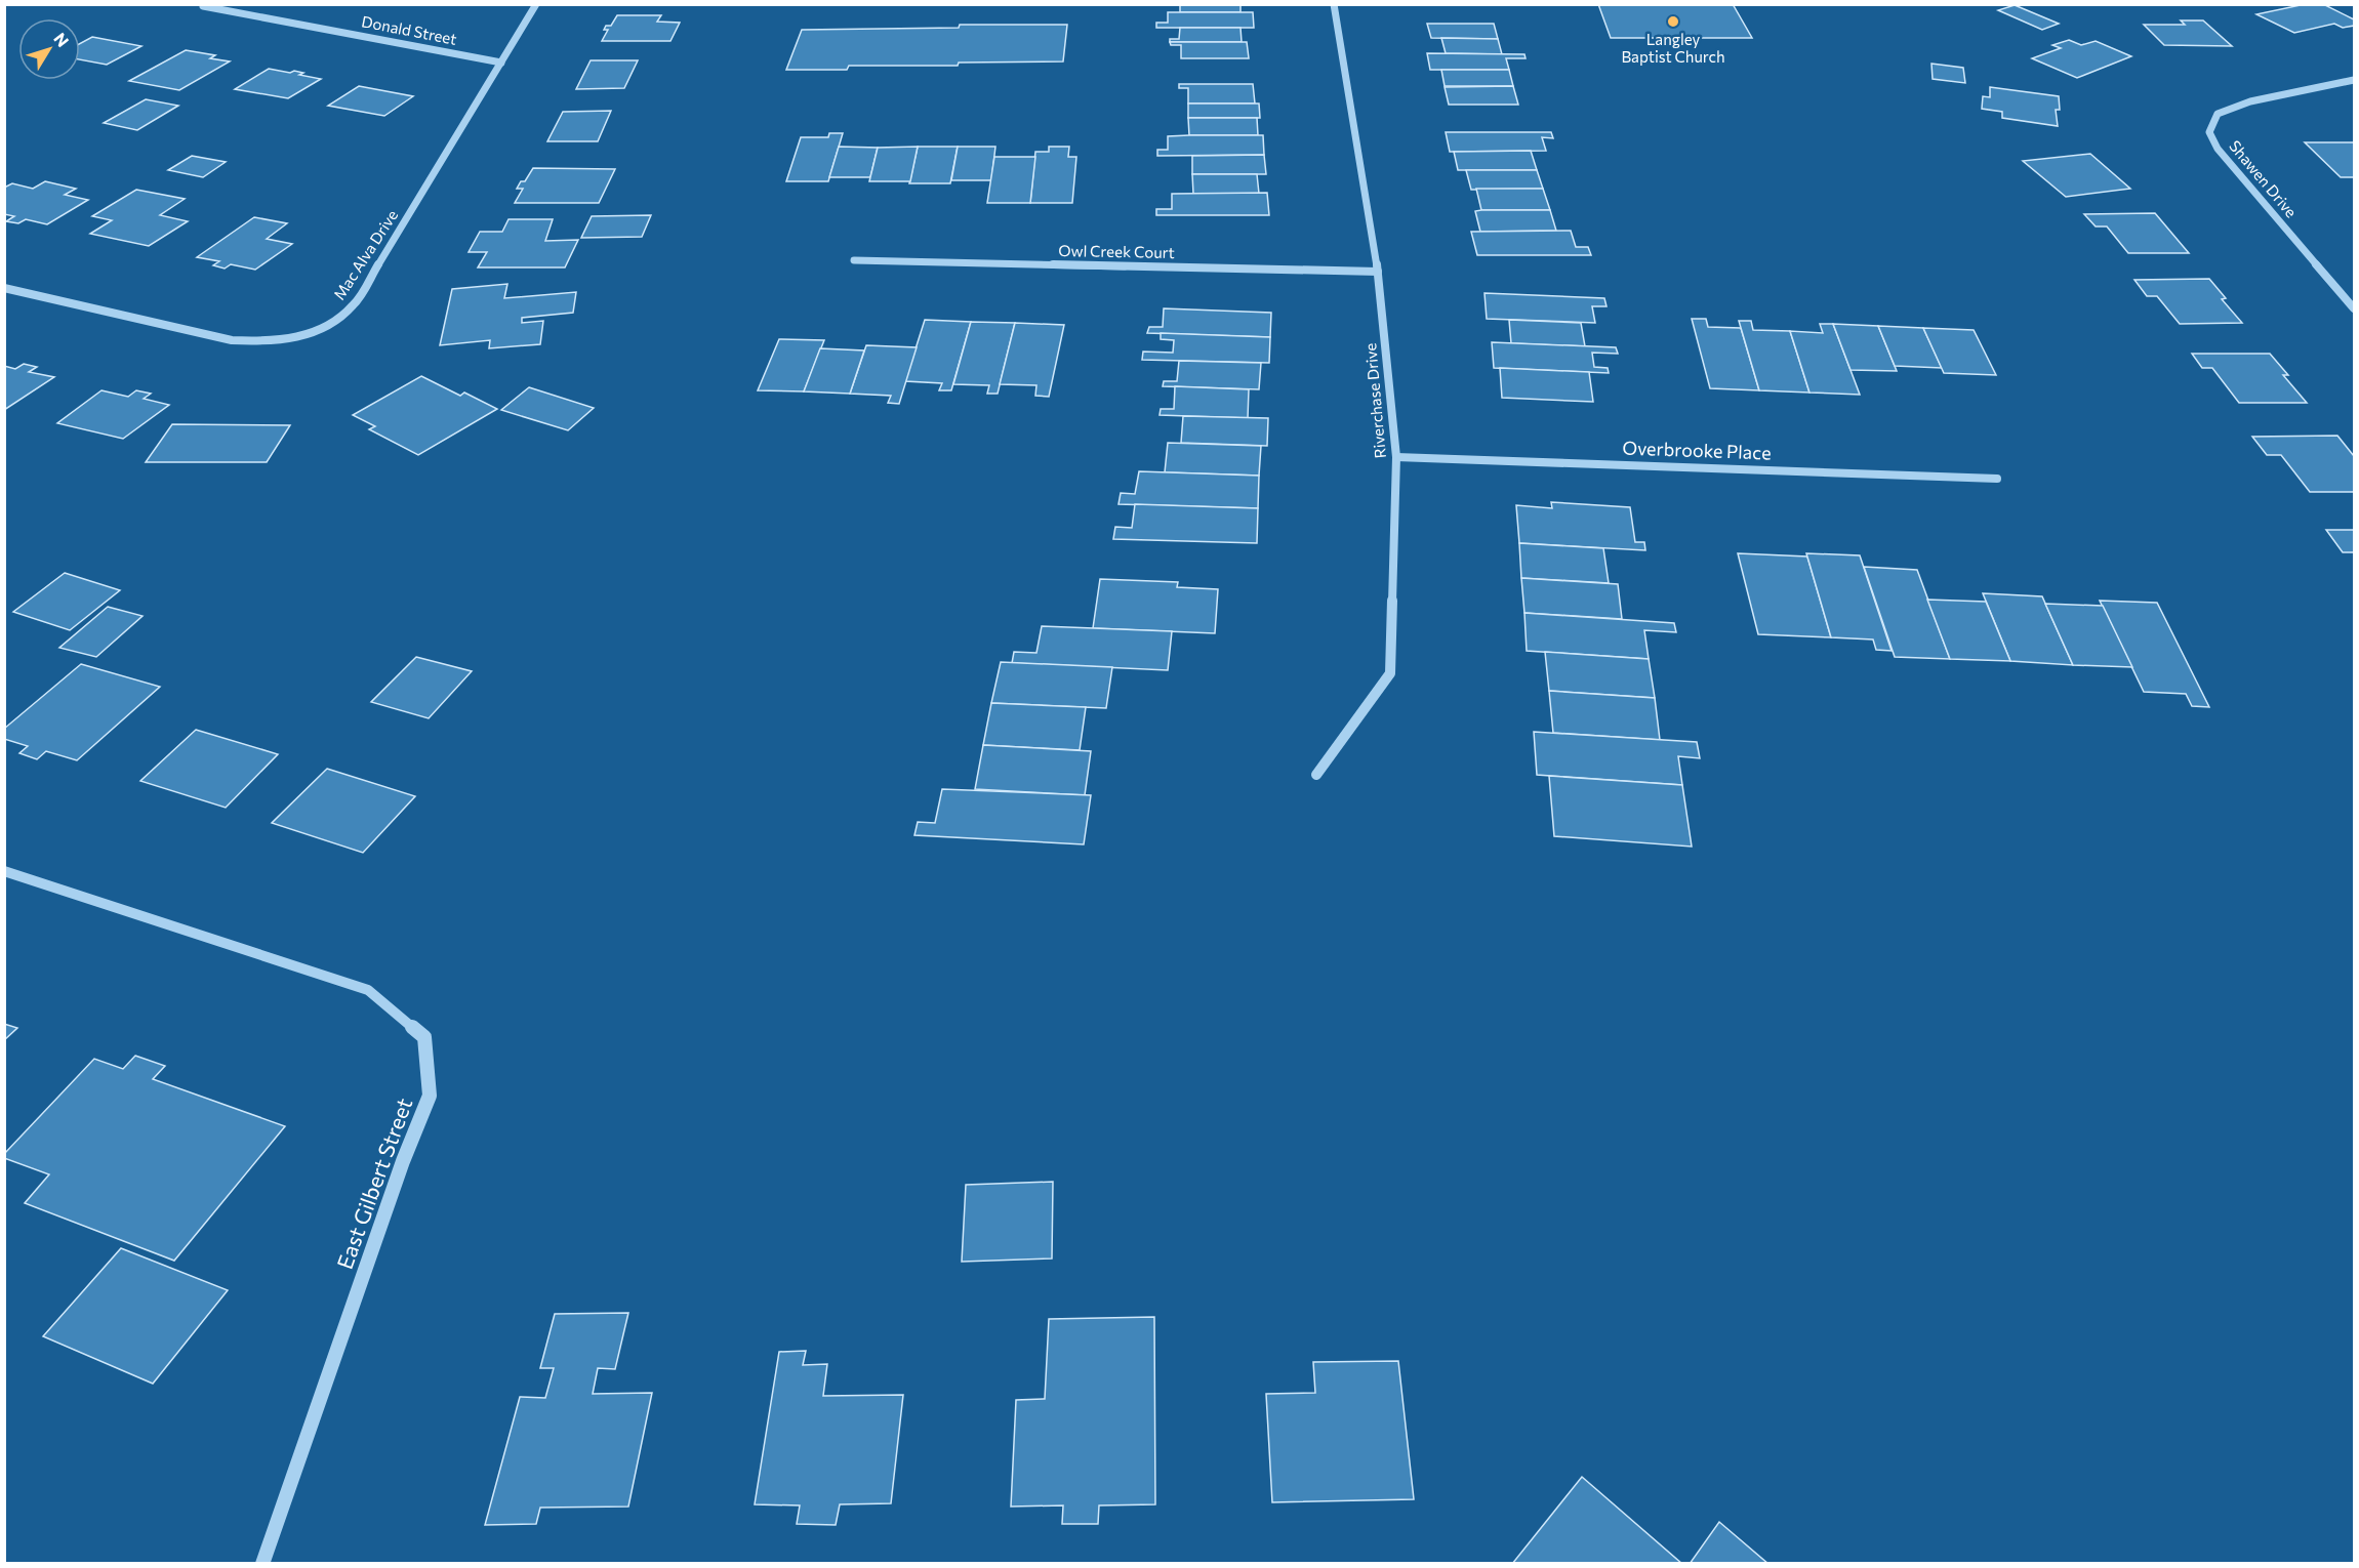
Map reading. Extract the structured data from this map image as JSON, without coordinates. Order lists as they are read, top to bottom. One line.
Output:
{"streets":{"street":["Donald Street","Shawen Drive","Owl Creek Court","Mac Alva Drive","Riverchase Drive","Overbrooke Place","East Gilbert Street"]},"crossings":[["Donald Street","Mac Alva Drive"],["Owl Creek Court","Riverchase Drive"],["Riverchase Drive","Overbrooke Place"]],"places":["Langley Baptist Church"],"north":"top right"}
